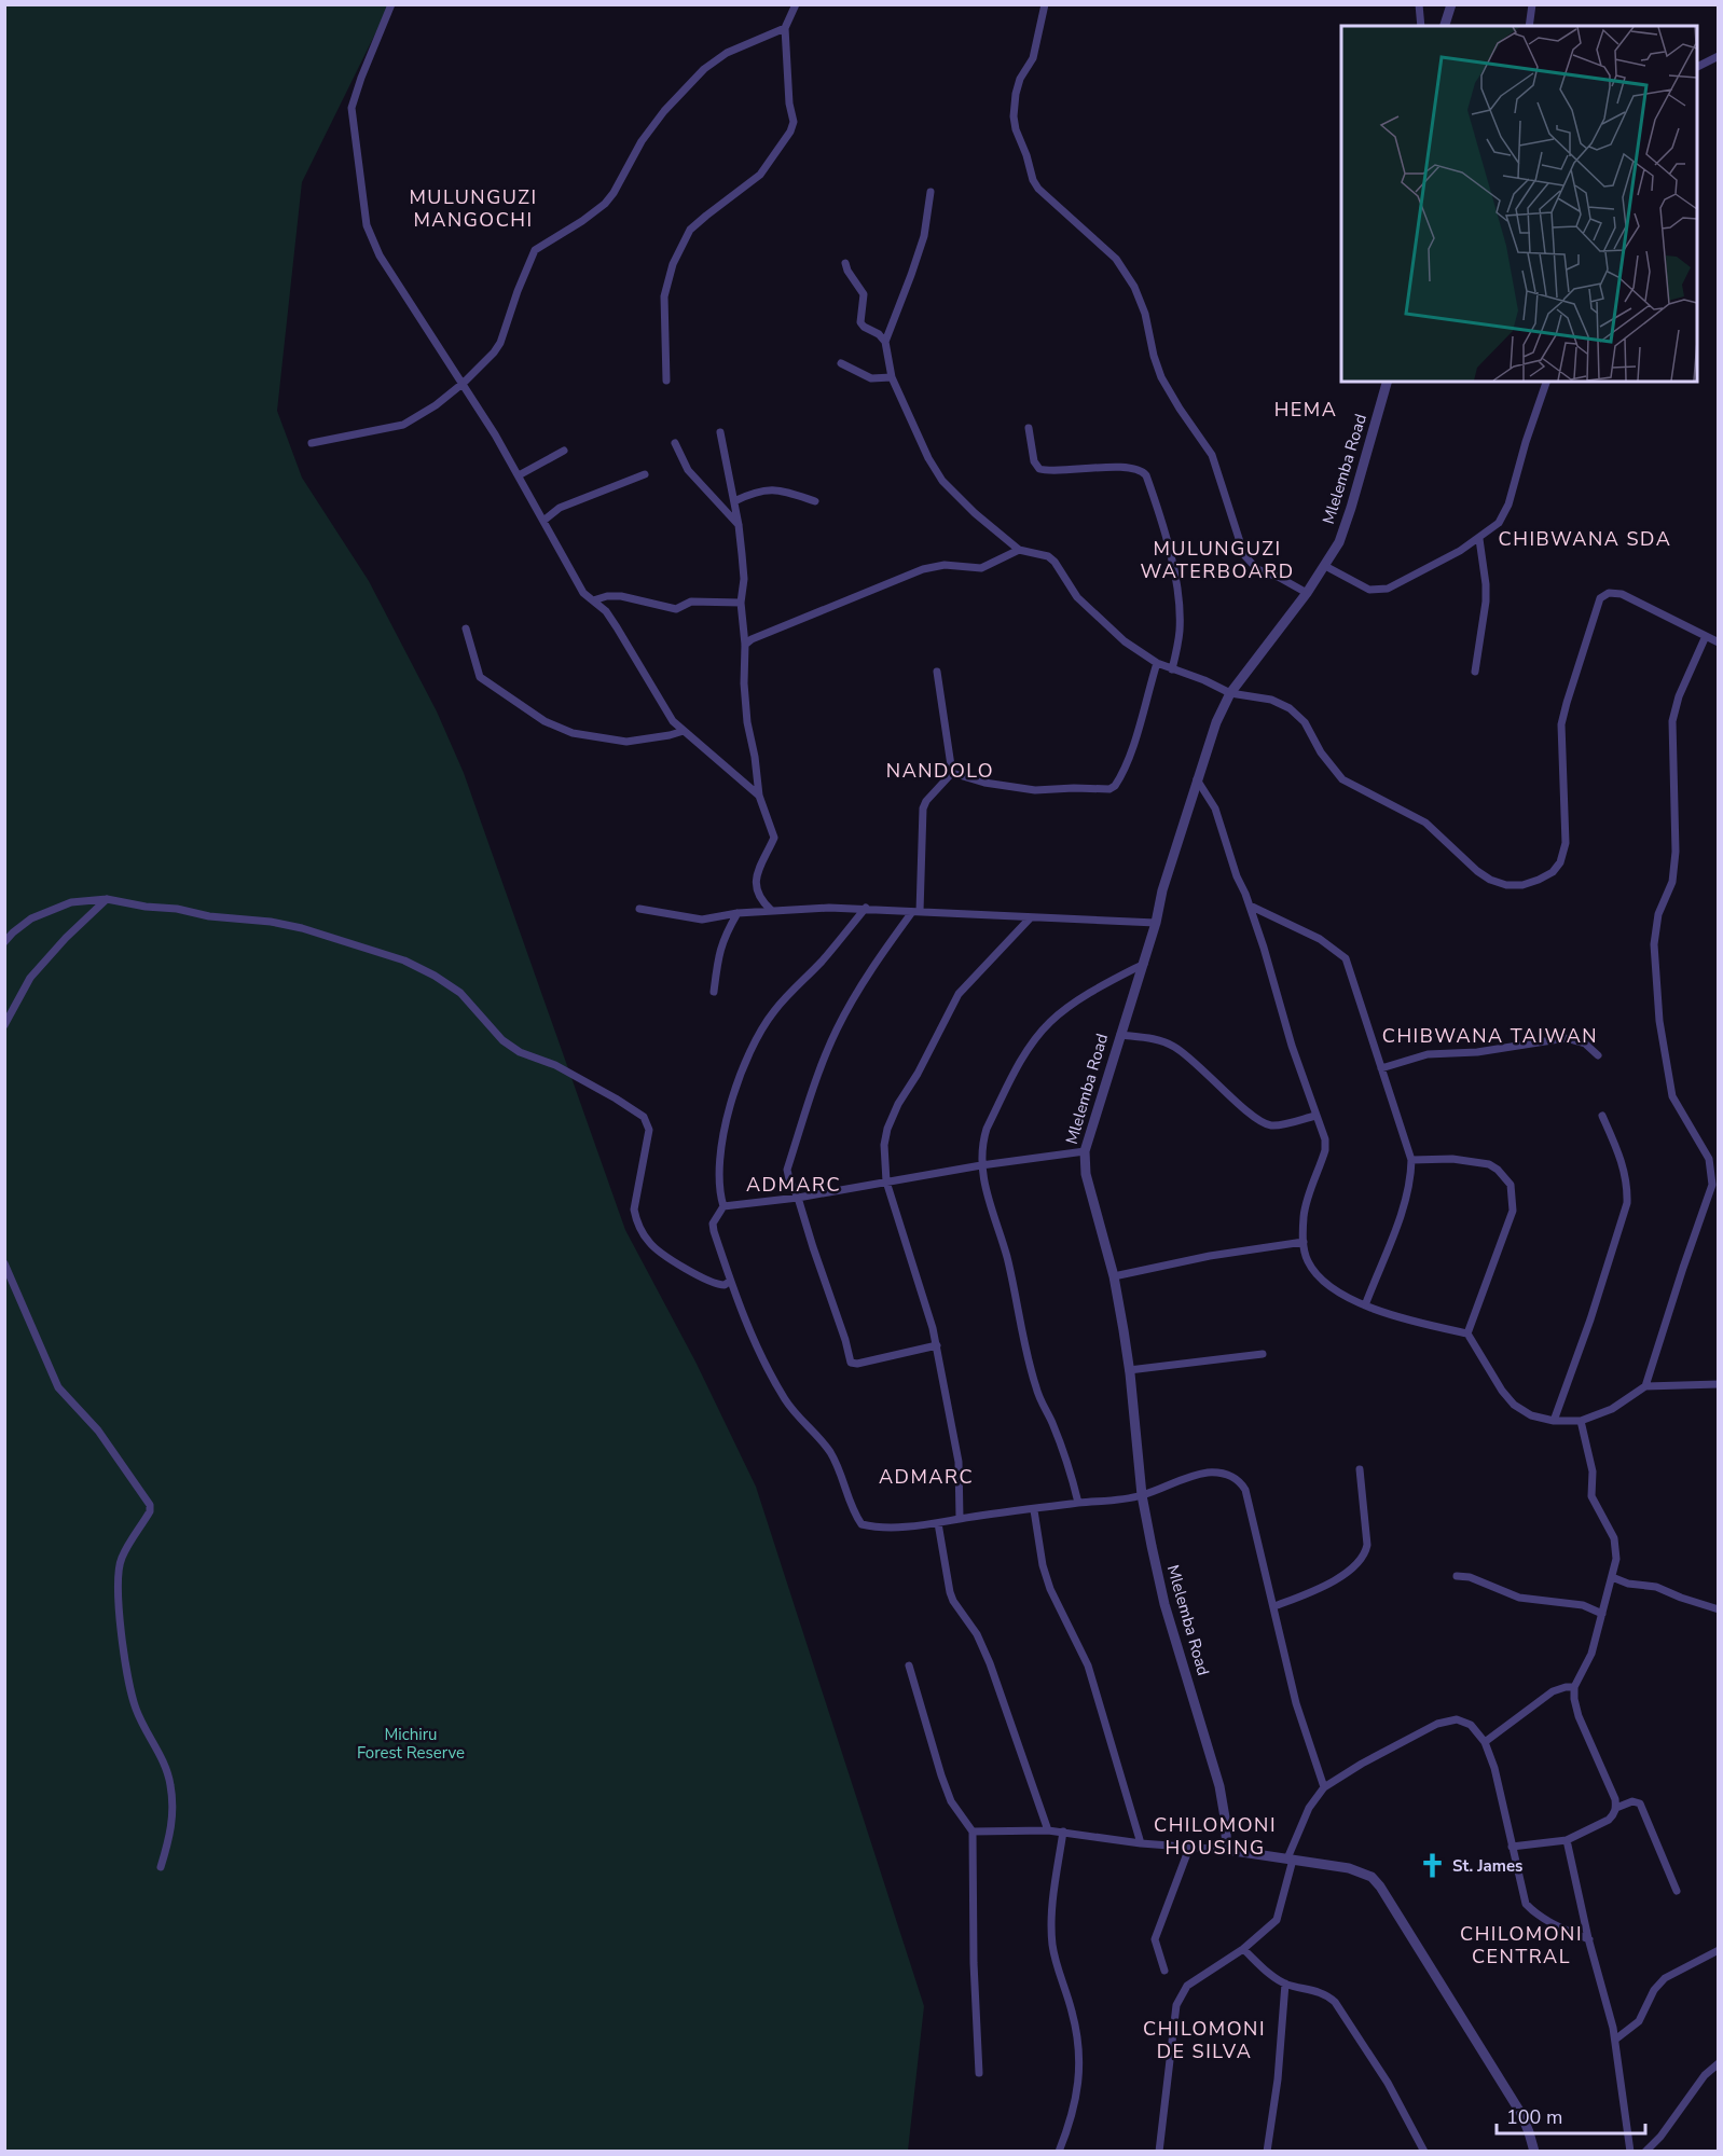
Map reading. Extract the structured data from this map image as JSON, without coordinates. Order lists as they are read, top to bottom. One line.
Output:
{"streets":{"street":["Mlelemba Road"]},"districts":["MULUNGUZI MANGOCHI","HEMA","CHIBWANA SDA","MULUNGUZI WATERBOARD","NANDOLO","CHIBWANA TAIWAN","ADMARC","ADMARC","CHILOMONI HOUSING","CHILOMONI CENTRAL","CHILOMONI DE SILVA"],"parks":["Michiru Forest Reserve"],"places":{"church":["St. James"]},"scale_bar":"100 m"}
